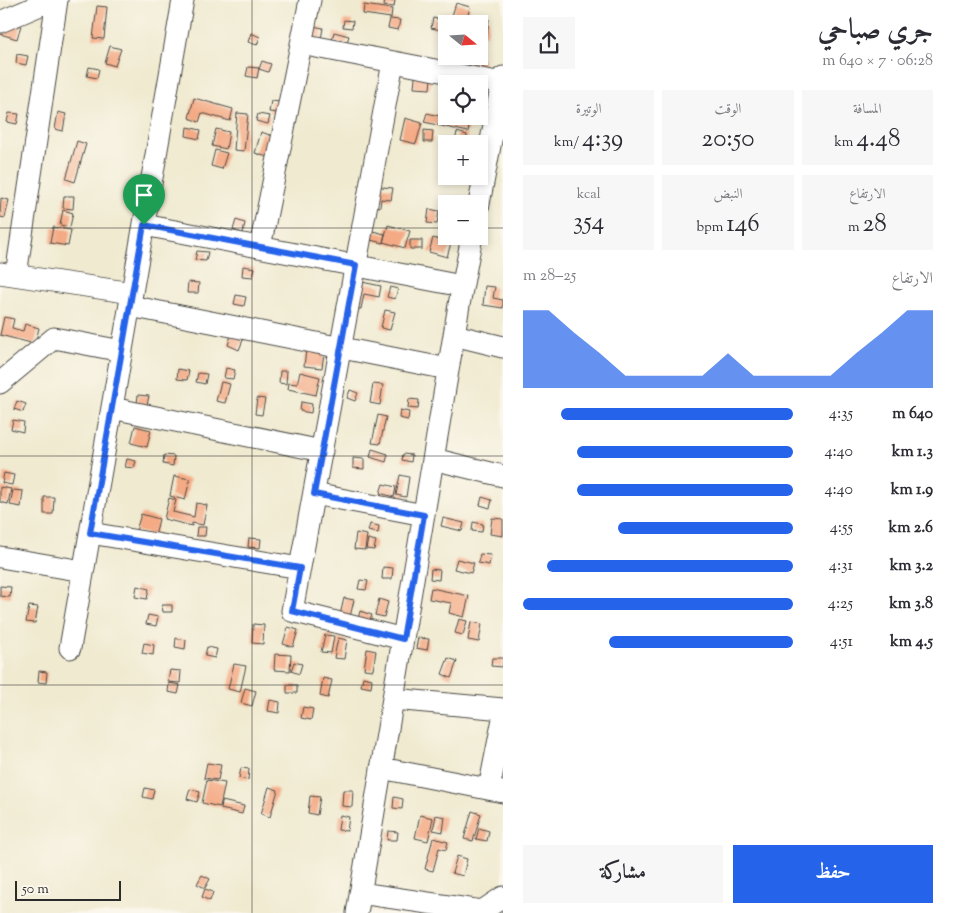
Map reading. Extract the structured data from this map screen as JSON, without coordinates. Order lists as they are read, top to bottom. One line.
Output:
{"scale_bar":"50 m","north":"right","page":{"heading":["جري صباحي","06:28 · 7 × 640 m"],"map_buttons":["+","−"],"stats":[["المسافة","4.48 km"],["الوقت","20:50"],["الوتيرة","4:39 /km"],["الارتفاع","28 m"],["النبض","146 bpm"],["kcal","354"]],"chart":["الارتفاع","25–28 m"],"list":[{"name":"640 m","note":"4:35"},{"name":"1.3 km","note":"4:40"},{"name":"1.9 km","note":"4:40"},{"name":"2.6 km","note":"4:55"},{"name":"3.2 km","note":"4:31"},{"name":"3.8 km","note":"4:25"},{"name":"4.5 km","note":"4:51"}],"buttons":["حفظ","مشاركة"],"scale":"50 m"}}
